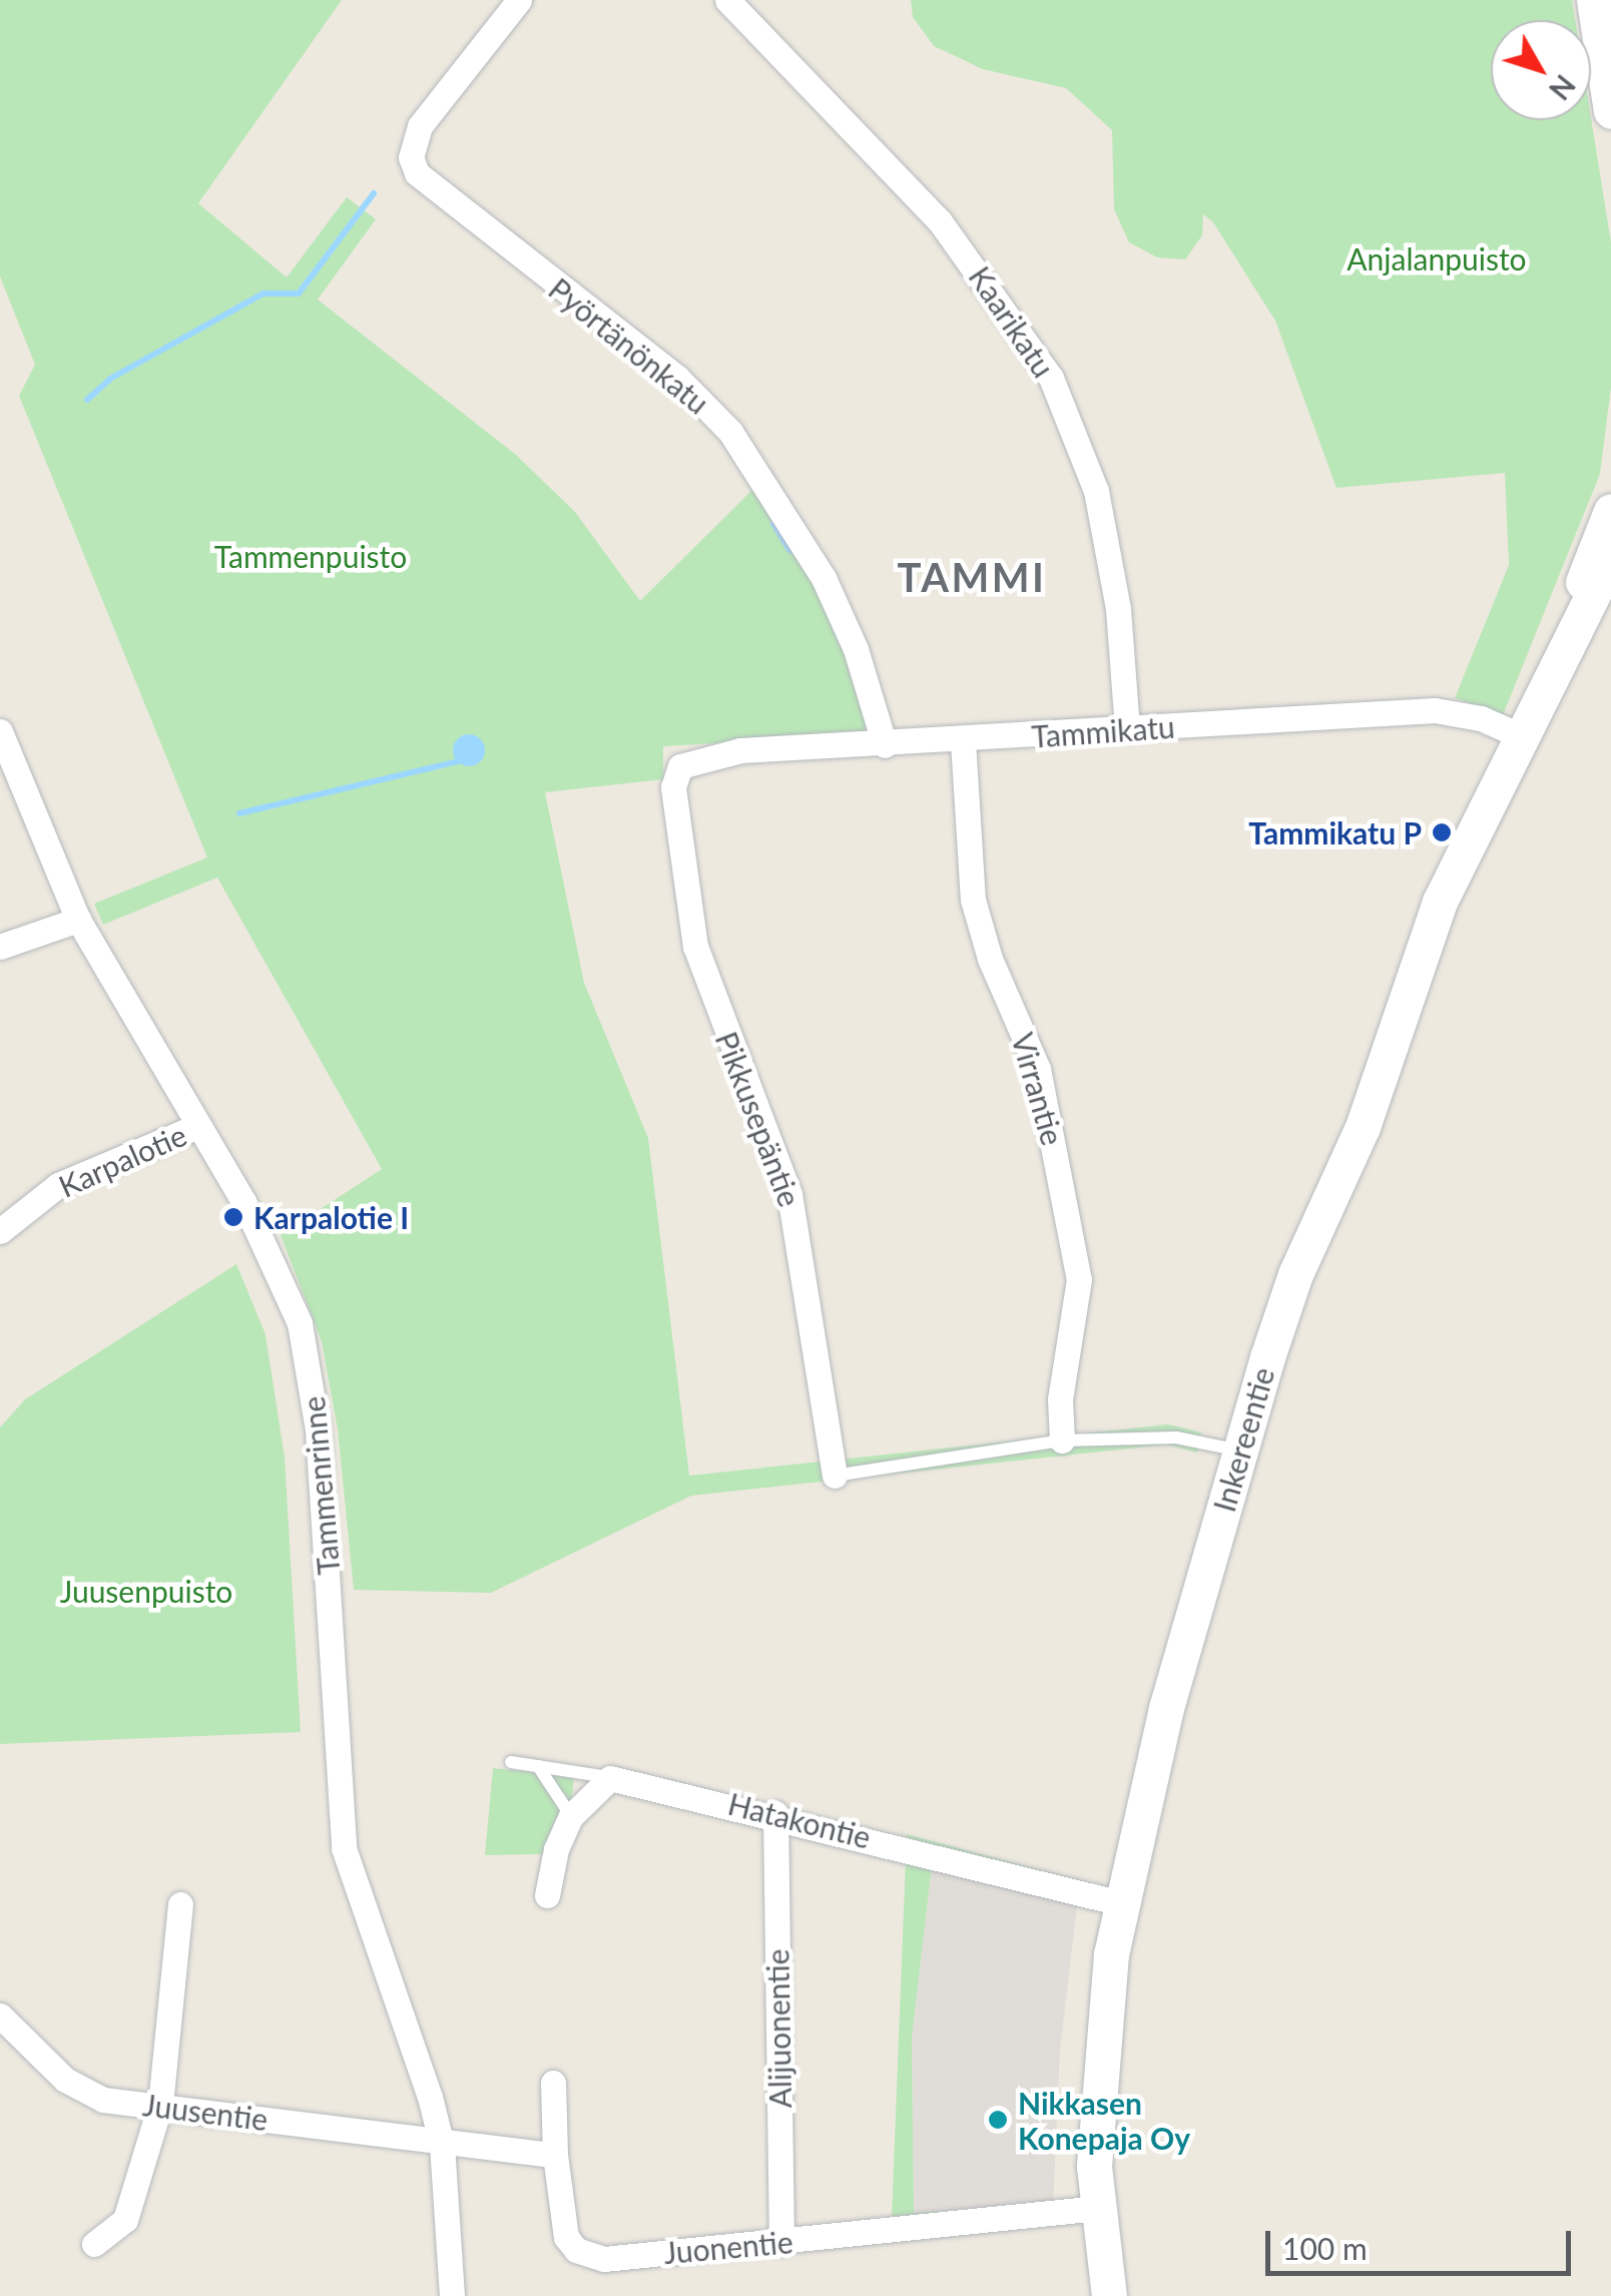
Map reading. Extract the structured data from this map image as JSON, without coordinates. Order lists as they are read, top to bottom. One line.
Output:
{"streets":{"street":["Kaarikatu","Pyörtänönkatu","Tammikatu","Virrantie","Pikkusepäntie","Karpalotie","Inkereentie","Tammenrinne","Hatakontie","Alijuonentie","Juusentie","Juonentie"]},"crossings":[["Kaarikatu","Tammikatu"],["Pyörtänönkatu","Tammikatu"],["Tammikatu","Virrantie"],["Tammikatu","Pikkusepäntie"],["Tammikatu","Inkereentie"],["Karpalotie","Tammenrinne"],["Inkereentie","Hatakontie"],["Inkereentie","Juonentie"],["Tammenrinne","Juusentie"],["Hatakontie","Alijuonentie"],["Alijuonentie","Juonentie"]],"districts":["TAMMI"],"parks":["Anjalanpuisto","Tammenpuisto","Juusenpuisto"],"places":["Tammikatu P","Karpalotie I","Nikkasen Konepaja Oy"],"scale_bar":"100 m","north":"bottom right"}
